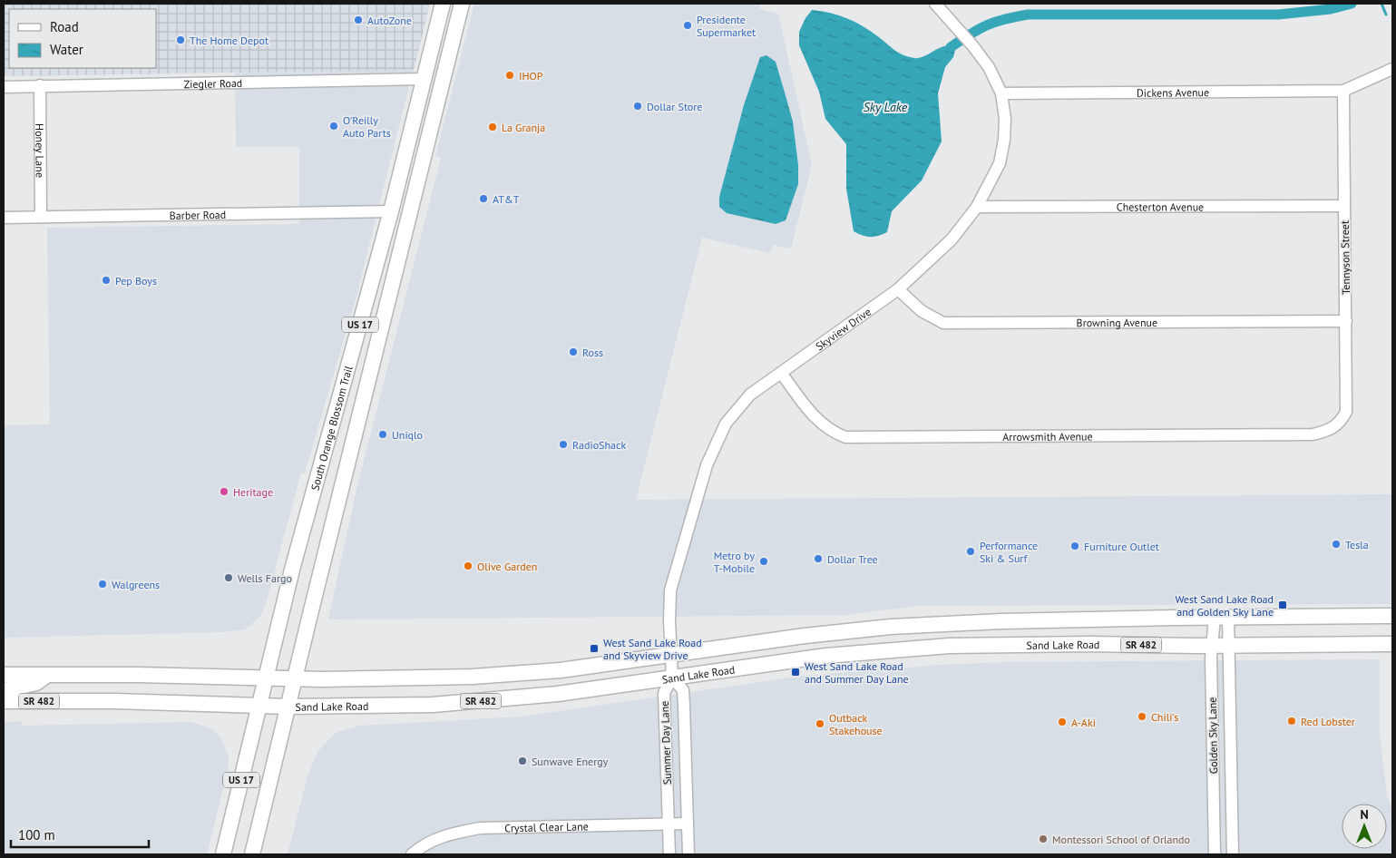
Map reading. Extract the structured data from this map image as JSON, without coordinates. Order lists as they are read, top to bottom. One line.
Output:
{"streets":{"main road":["US 17","South Orange Blossom Trail","Sand Lake Road","SR 482"],"street":["Ziegler Road","Dickens Avenue","Honey Lane","Chesterton Avenue","Barber Road","Tennyson Street","Browning Avenue","Skyview Drive","Arrowsmith Avenue","Golden Sky Lane","Summer Day Lane","Crystal Clear Lane"]},"crossings":[["Ziegler Road","Honey Lane"],["Ziegler Road","South Orange Blossom Trail"],["Dickens Avenue","Tennyson Street"],["Dickens Avenue","Skyview Drive"],["Honey Lane","Barber Road"],["Chesterton Avenue","Tennyson Street"],["Chesterton Avenue","Skyview Drive"],["Barber Road","South Orange Blossom Trail"],["Tennyson Street","Browning Avenue"],["Tennyson Street","Arrowsmith Avenue"],["Browning Avenue","Skyview Drive"],["Skyview Drive","Arrowsmith Avenue"],["Skyview Drive","Sand Lake Road"],["Skyview Drive","Summer Day Lane"],["South Orange Blossom Trail","Sand Lake Road"],["Sand Lake Road","Golden Sky Lane"],["Sand Lake Road","Summer Day Lane"],["Summer Day Lane","Crystal Clear Lane"]],"water":["Sky Lake"],"places":{"other":["AutoZone","Presidente Supermarket","The Home Depot","IHOP","Dollar Store","O'Reilly Auto Parts","La Granja","AT&T","Pep Boys","Ross","Uniqlo","RadioShack","Heritage","Tesla","Furniture Outlet","Performance Ski & Surf","Dollar Tree","Metro by T-Mobile","Olive Garden","Wells Fargo","Walgreens","Chili's","Red Lobster","A-Aki","Outback Stakehouse","Sunwave Energy","Montessori School of Orlando"],"transit":["West Sand Lake Road and Golden Sky Lane","West Sand Lake Road and Skyview Drive","West Sand Lake Road and Summer Day Lane"]},"legend":["Road","Water"],"scale_bar":"100 m","north":"top"}
